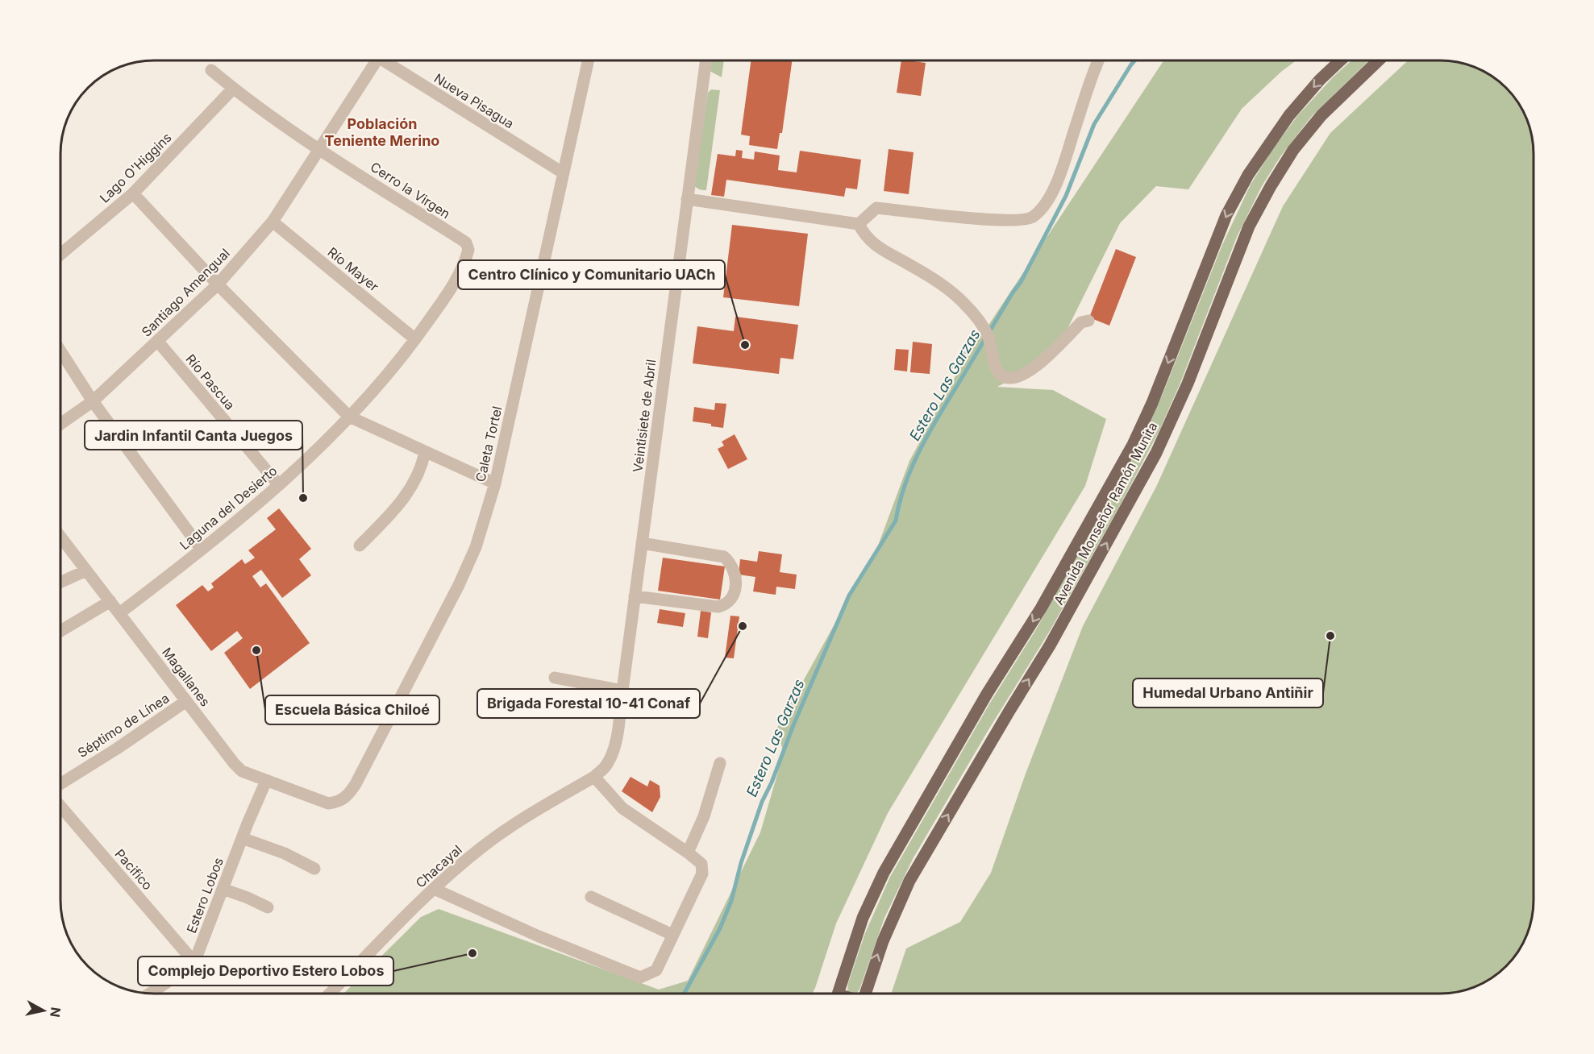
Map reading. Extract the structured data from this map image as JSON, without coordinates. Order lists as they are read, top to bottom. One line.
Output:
{"streets":{"main road":["Avenida Monseñor Ramón Munita"],"street":["Nueva Pisagua","Lago O'Higgins","Cerro la Virgen","Río Mayer","Santiago Amengual","Río Pascua","Veintisiete de Abril","Caleta Tortel","Laguna del Desierto","Magallanes","Séptimo de Línea","Chacayal","Pacifico","Estero Lobos"]},"crossings":[["Nueva Pisagua","Caleta Tortel"],["Lago O'Higgins","Cerro la Virgen"],["Cerro la Virgen","Santiago Amengual"],["Cerro la Virgen","Laguna del Desierto"],["Río Mayer","Santiago Amengual"],["Río Mayer","Laguna del Desierto"],["Santiago Amengual","Río Pascua"],["Río Pascua","Laguna del Desierto"],["Veintisiete de Abril","Chacayal"],["Caleta Tortel","Magallanes"],["Laguna del Desierto","Magallanes"],["Magallanes","Séptimo de Línea"],["Magallanes","Estero Lobos"],["Pacifico","Estero Lobos"]],"districts":["Población Teniente Merino"],"water":["Estero Las Garzas"],"places":["Centro Clínico y Comunitario UACh","Jardin Infantil Canta Juegos","Brigada Forestal 10-41 Conaf","Humedal Urbano Antiñir","Escuela Básica Chiloé","Complejo Deportivo Estero Lobos"],"north":"right"}
